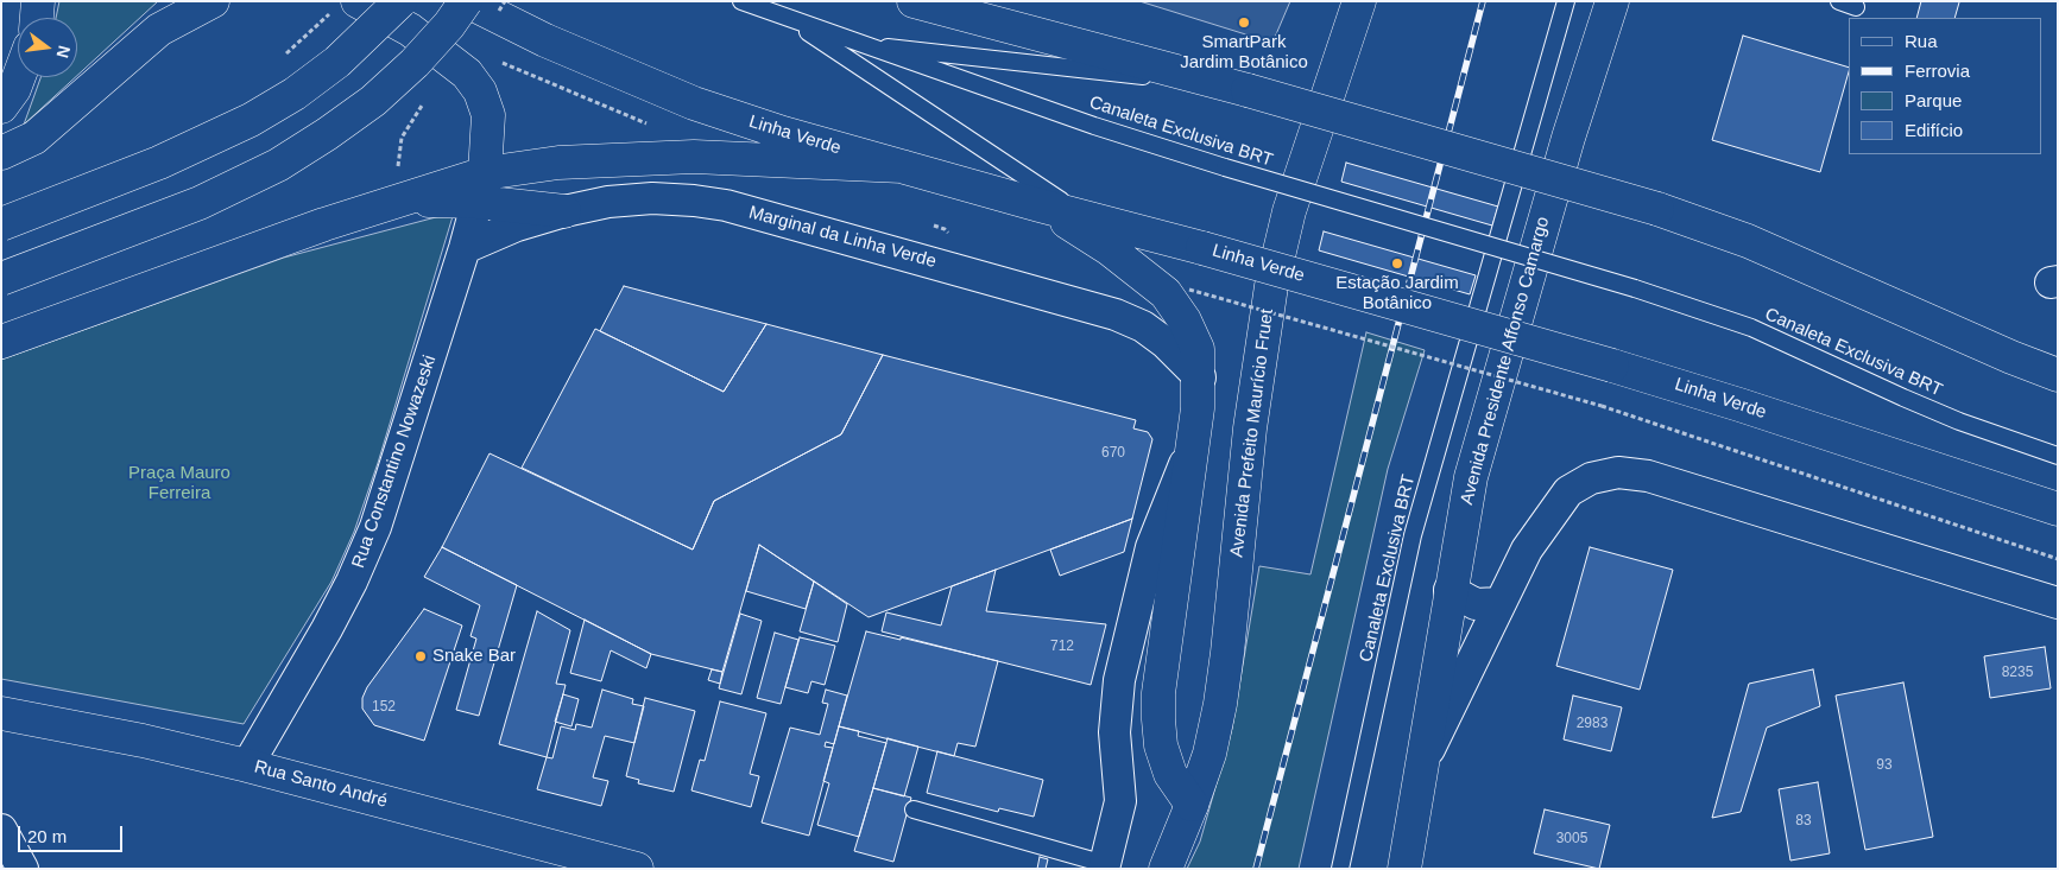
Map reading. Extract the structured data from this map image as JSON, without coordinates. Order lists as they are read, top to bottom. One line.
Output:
{"streets":{"main road":["Linha Verde","Avenida Presidente Affonso Camargo","Avenida Prefeito Maurício Fruet","Rua Santo André"],"street":["Marginal da Linha Verde","Rua Constantino Nowazeski"],"lane":["Canaleta Exclusiva BRT"]},"crossings":[["Canaleta Exclusiva BRT","Linha Verde"],["Marginal da Linha Verde","Rua Constantino Nowazeski"],["Rua Constantino Nowazeski","Rua Santo André"]],"parks":["Praça Mauro Ferreira"],"places":["SmartPark Jardim Botânico","Estação Jardim Botânico","Snake Bar"],"house_numbers":["670","712","8235","152","2983","93","83","3005"],"legend":["Rua","Ferrovia","Parque","Edifício"],"scale_bar":"20 m","north":"right"}
